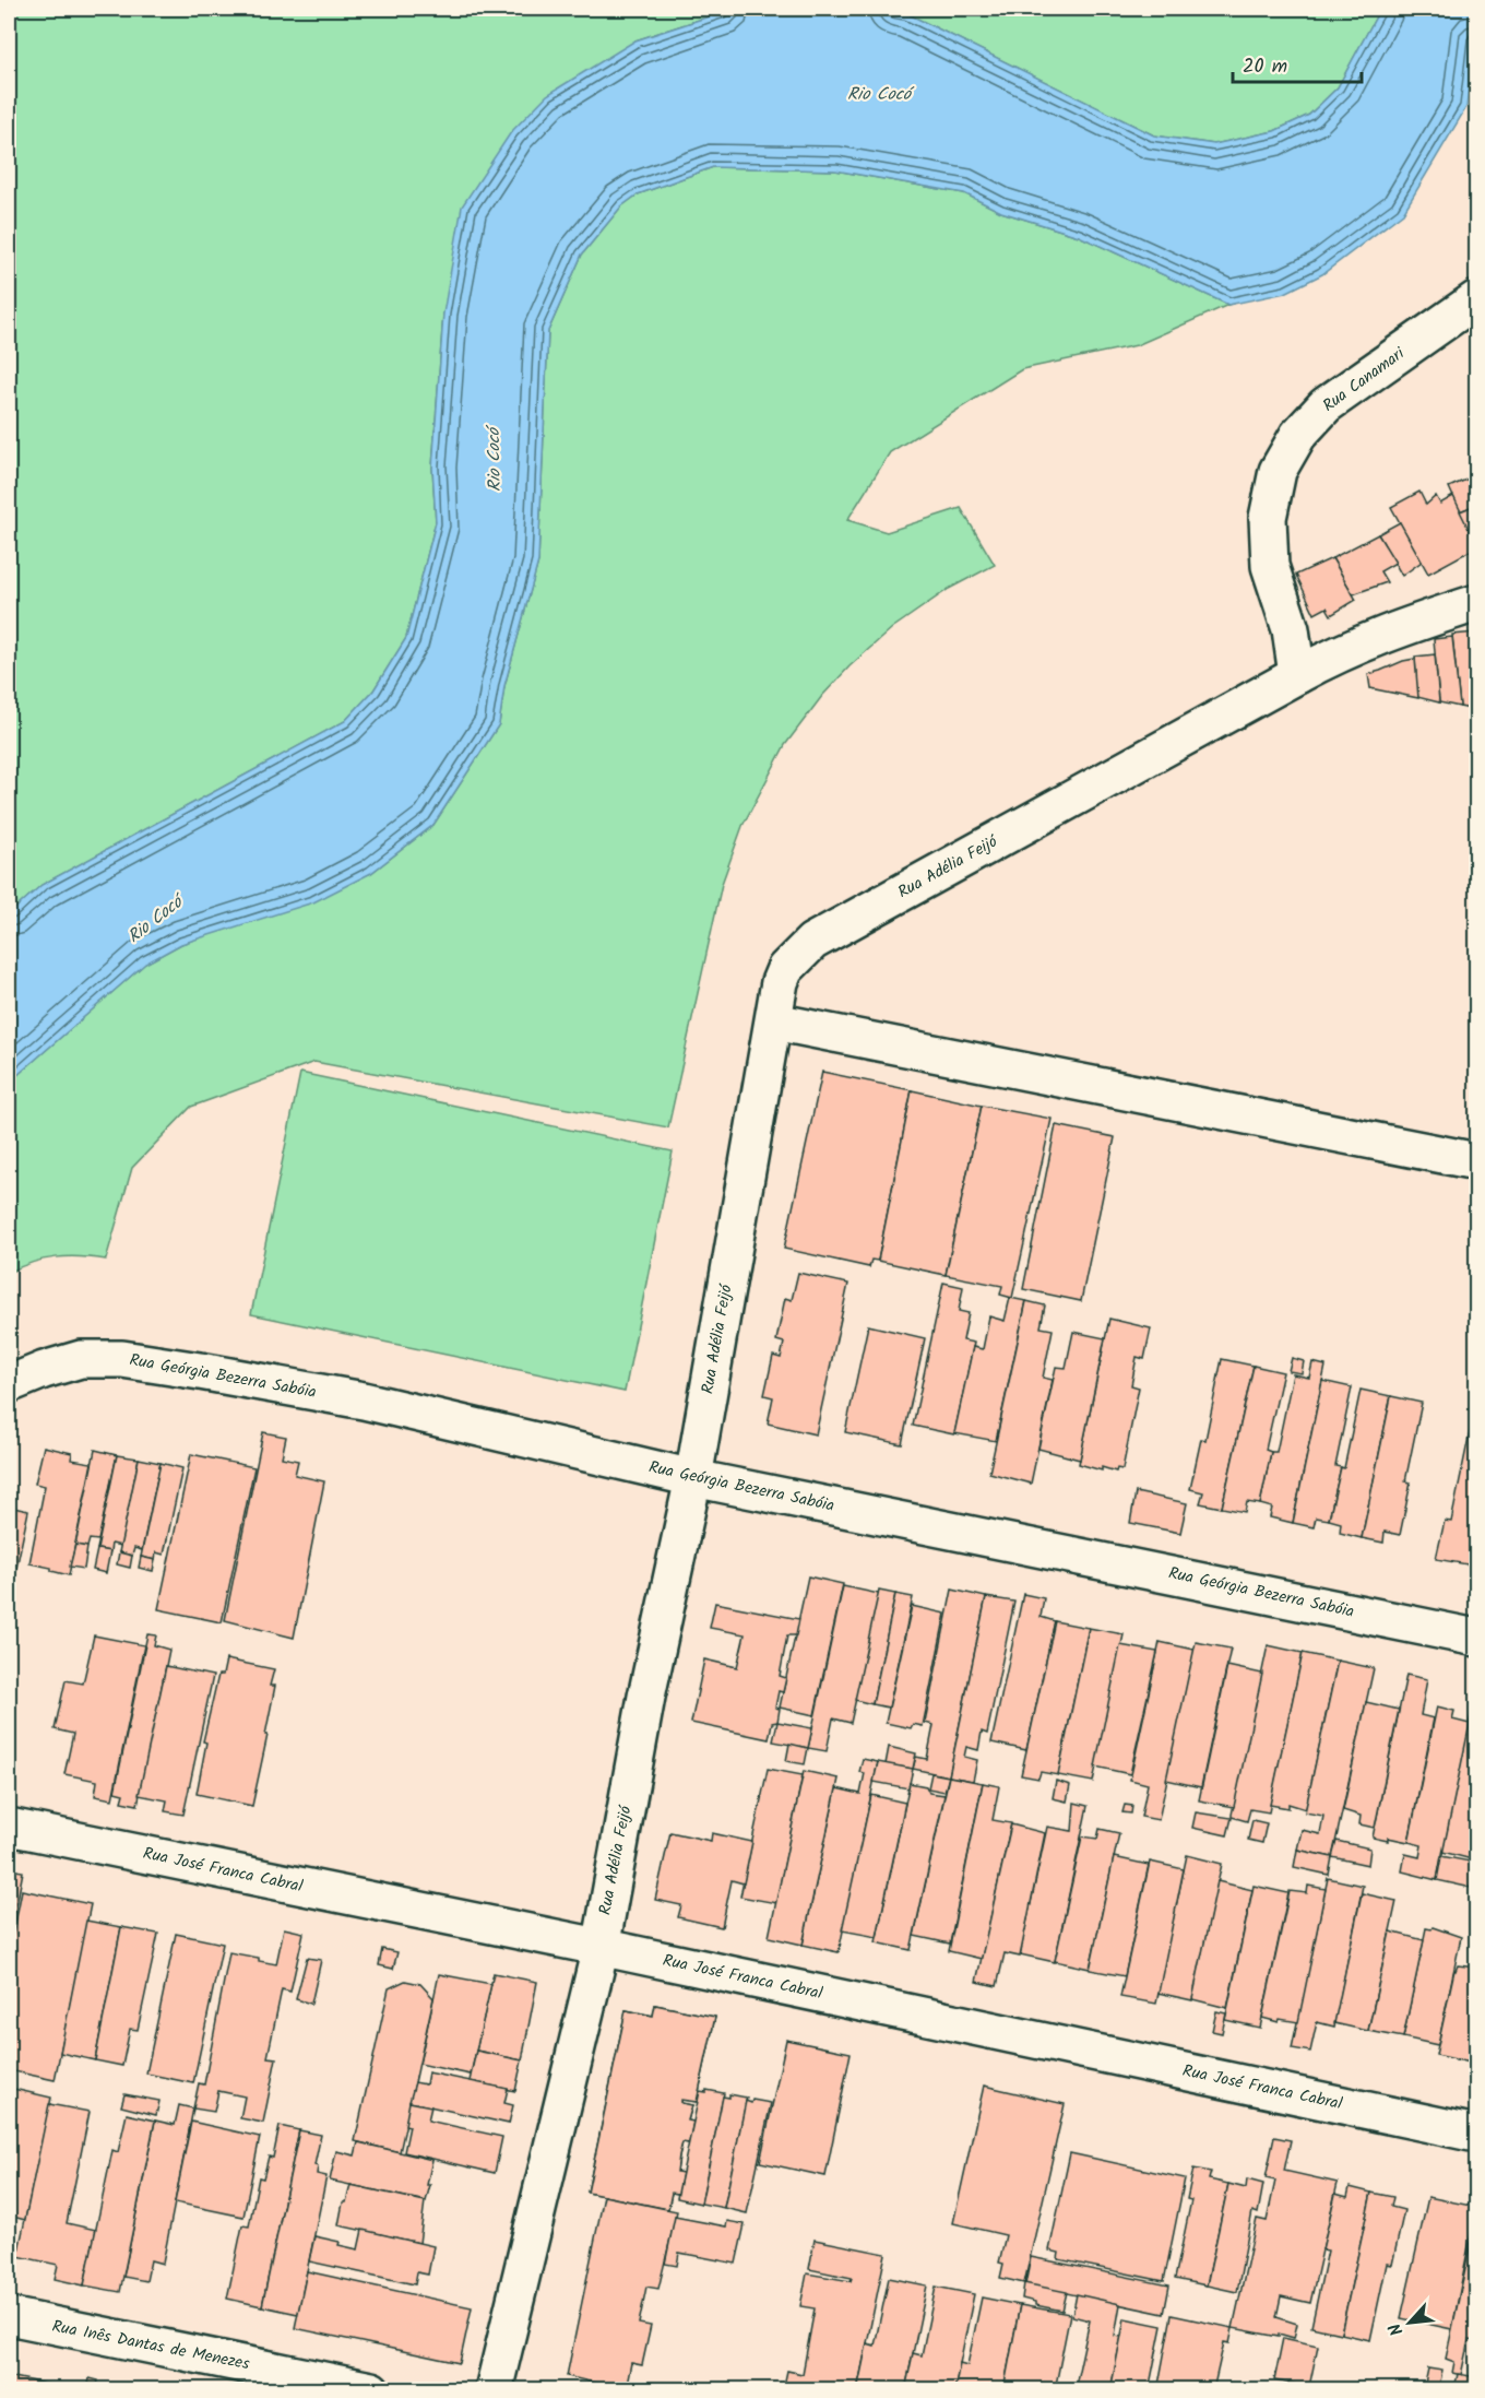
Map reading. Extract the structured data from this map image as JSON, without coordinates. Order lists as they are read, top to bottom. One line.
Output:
{"streets":{"street":["Rua Canamari","Rua Adélia Feijó","Rua Geórgia Bezerra Sabóia","Rua José Franca Cabral","Rua Inês Dantas de Menezes"]},"crossings":[["Rua Canamari","Rua Adélia Feijó"],["Rua Adélia Feijó","Rua Geórgia Bezerra Sabóia"],["Rua Adélia Feijó","Rua José Franca Cabral"]],"water":["Rio Cocó"],"scale_bar":"20 m","north":"bottom left"}
